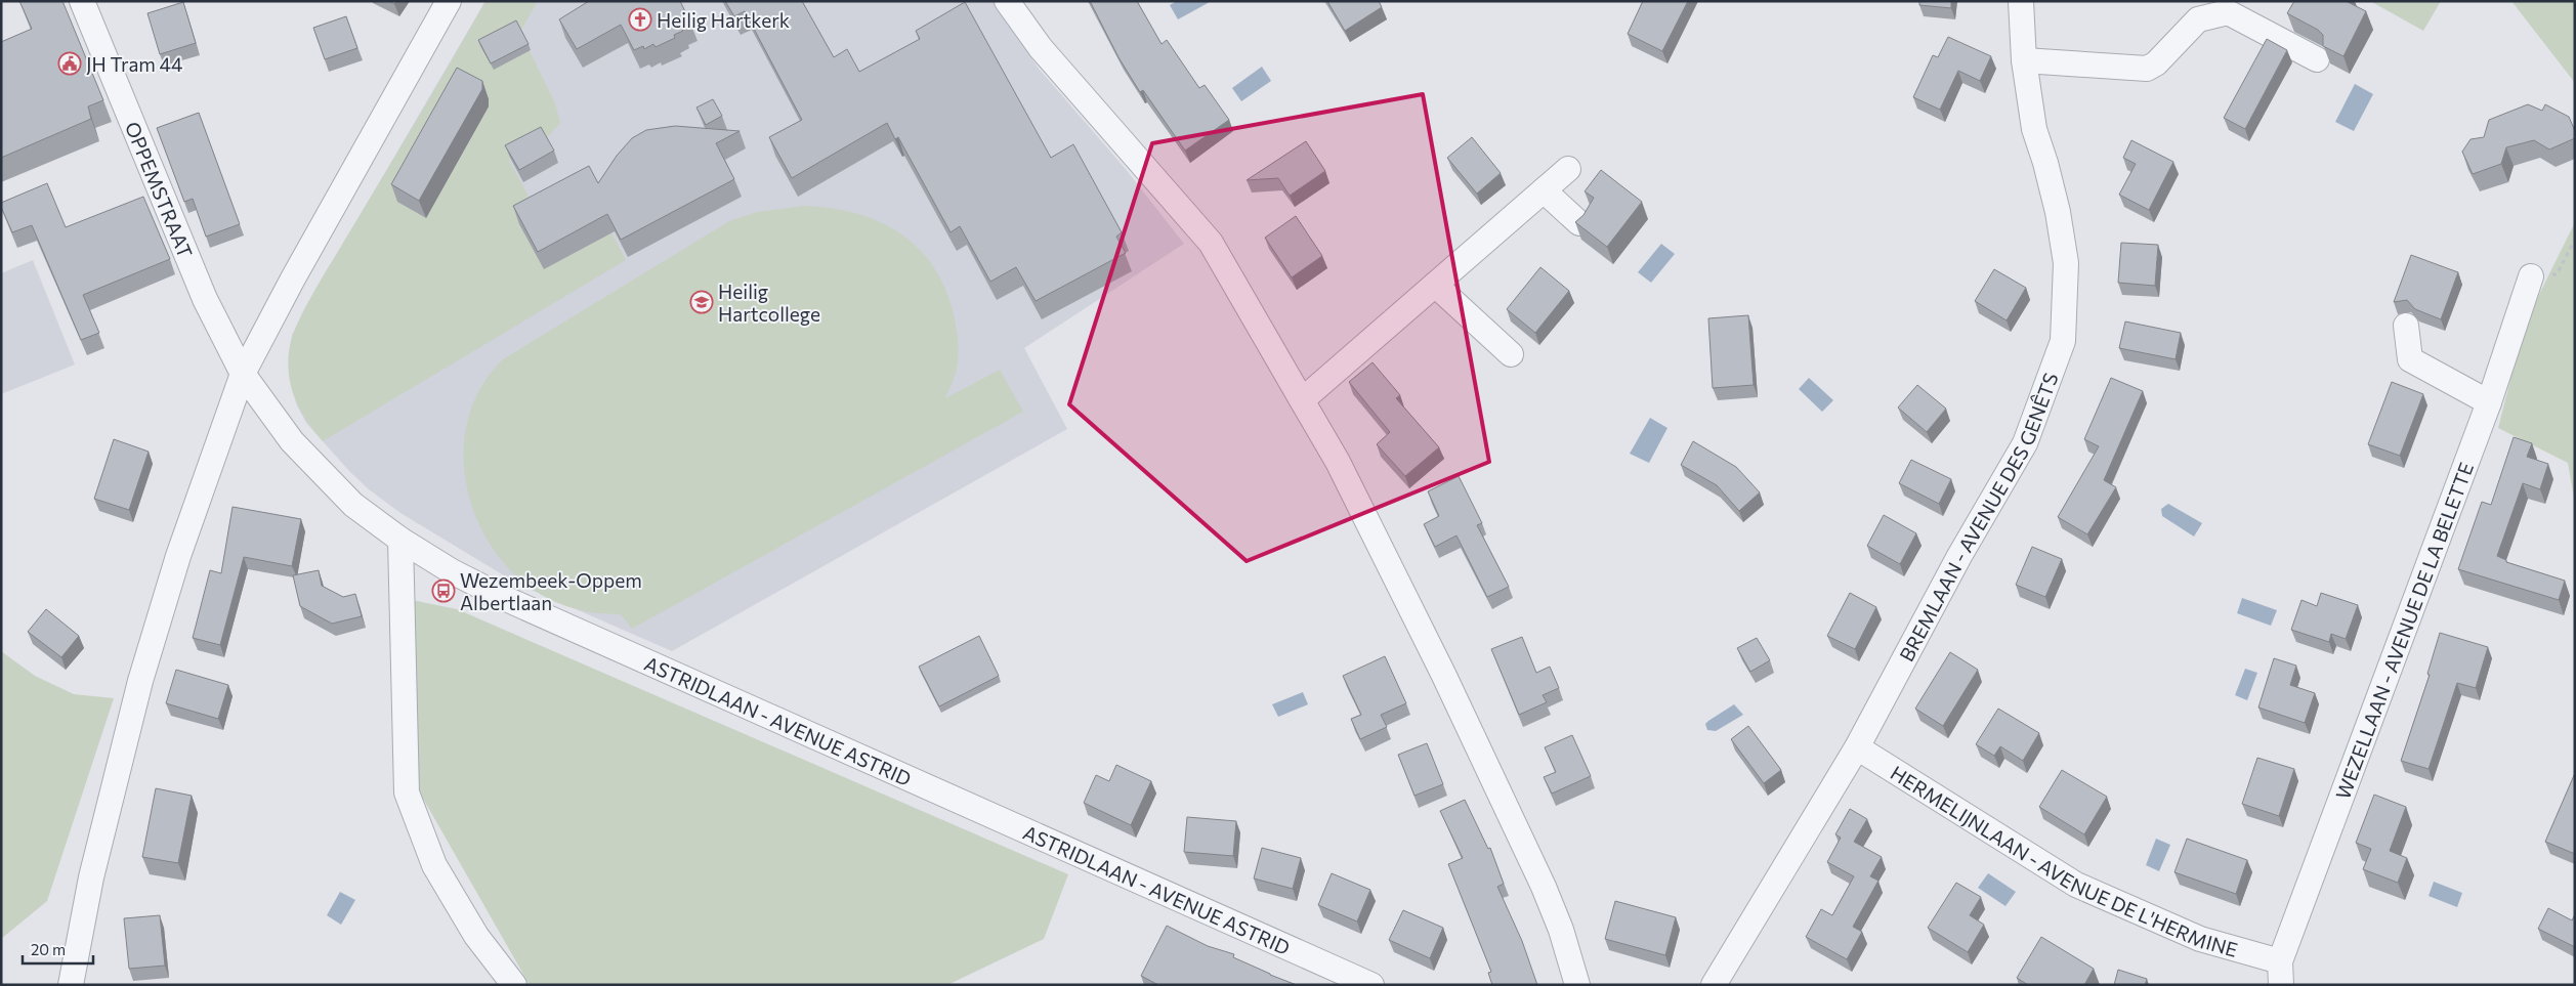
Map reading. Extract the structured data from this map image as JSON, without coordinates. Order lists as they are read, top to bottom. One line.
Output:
{"streets":{"street":["OPPEMSTRAAT","BREMLAAN - AVENUE DES GENÊTS","WEZELLAAN - AVENUE DE LA BELETTE","ASTRIDLAAN - AVENUE ASTRID","HERMELIJNLAAN - AVENUE DE L'HERMINE"]},"crossings":[["OPPEMSTRAAT","ASTRIDLAAN - AVENUE ASTRID"],["BREMLAAN - AVENUE DES GENÊTS","HERMELIJNLAAN - AVENUE DE L'HERMINE"],["WEZELLAAN - AVENUE DE LA BELETTE","HERMELIJNLAAN - AVENUE DE L'HERMINE"]],"places":{"church":["Heilig Hartkerk"],"public building":["JH Tram 44"],"school or university":["Heilig Hartcollege"],"bus stop":["Wezembeek-Oppem Albertlaan"]},"scale_bar":"20 m"}
